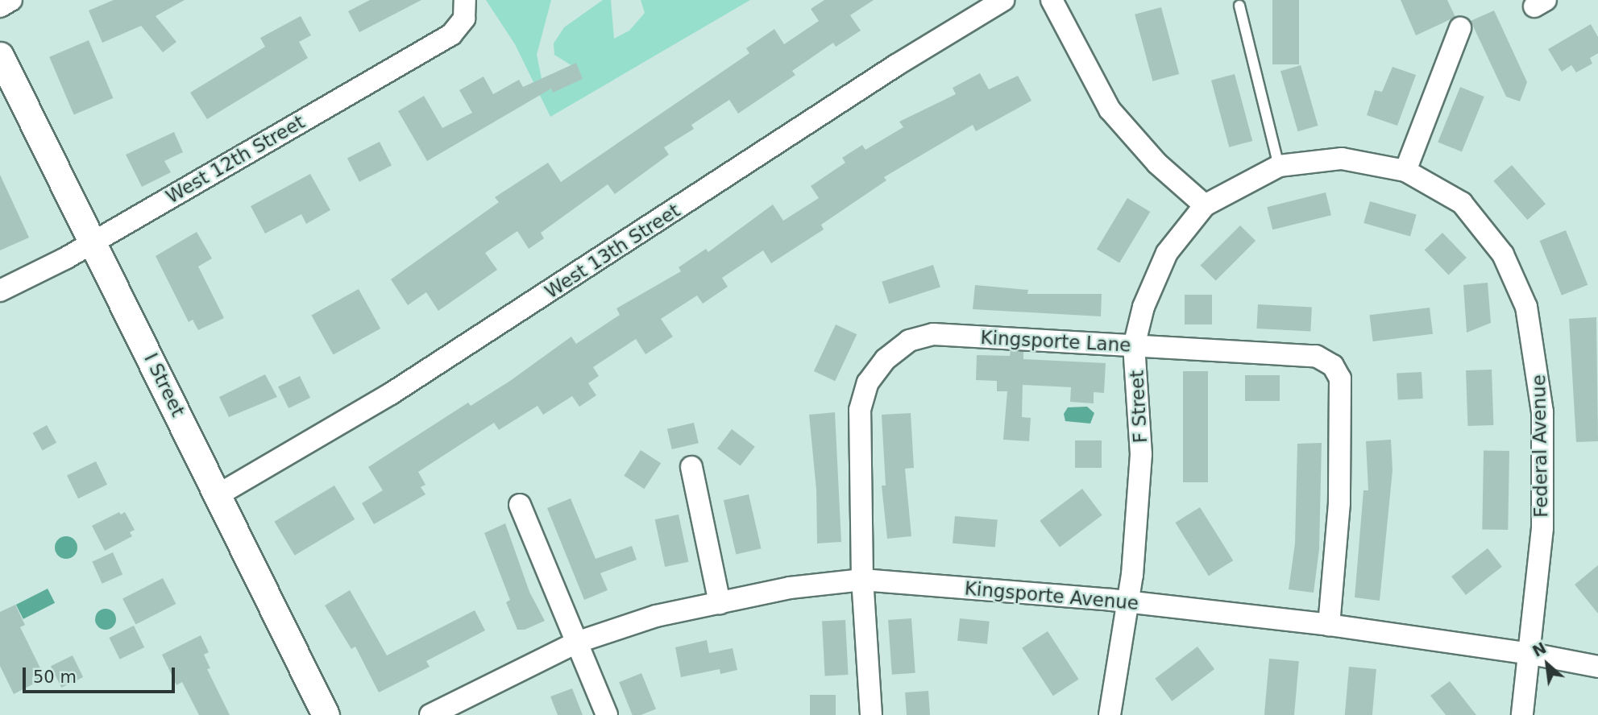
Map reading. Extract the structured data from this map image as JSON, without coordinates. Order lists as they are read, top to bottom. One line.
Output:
{"streets":{"street":["West 12th Street","West 13th Street","Kingsporte Lane","I Street","F Street","Federal Avenue","Kingsporte Avenue"]},"crossings":[["West 12th Street","I Street"],["West 13th Street","I Street"],["Kingsporte Lane","F Street"],["Kingsporte Lane","Kingsporte Avenue"],["F Street","Federal Avenue"],["F Street","Kingsporte Avenue"],["Federal Avenue","Kingsporte Avenue"]],"scale_bar":"50 m","north":"top left"}
